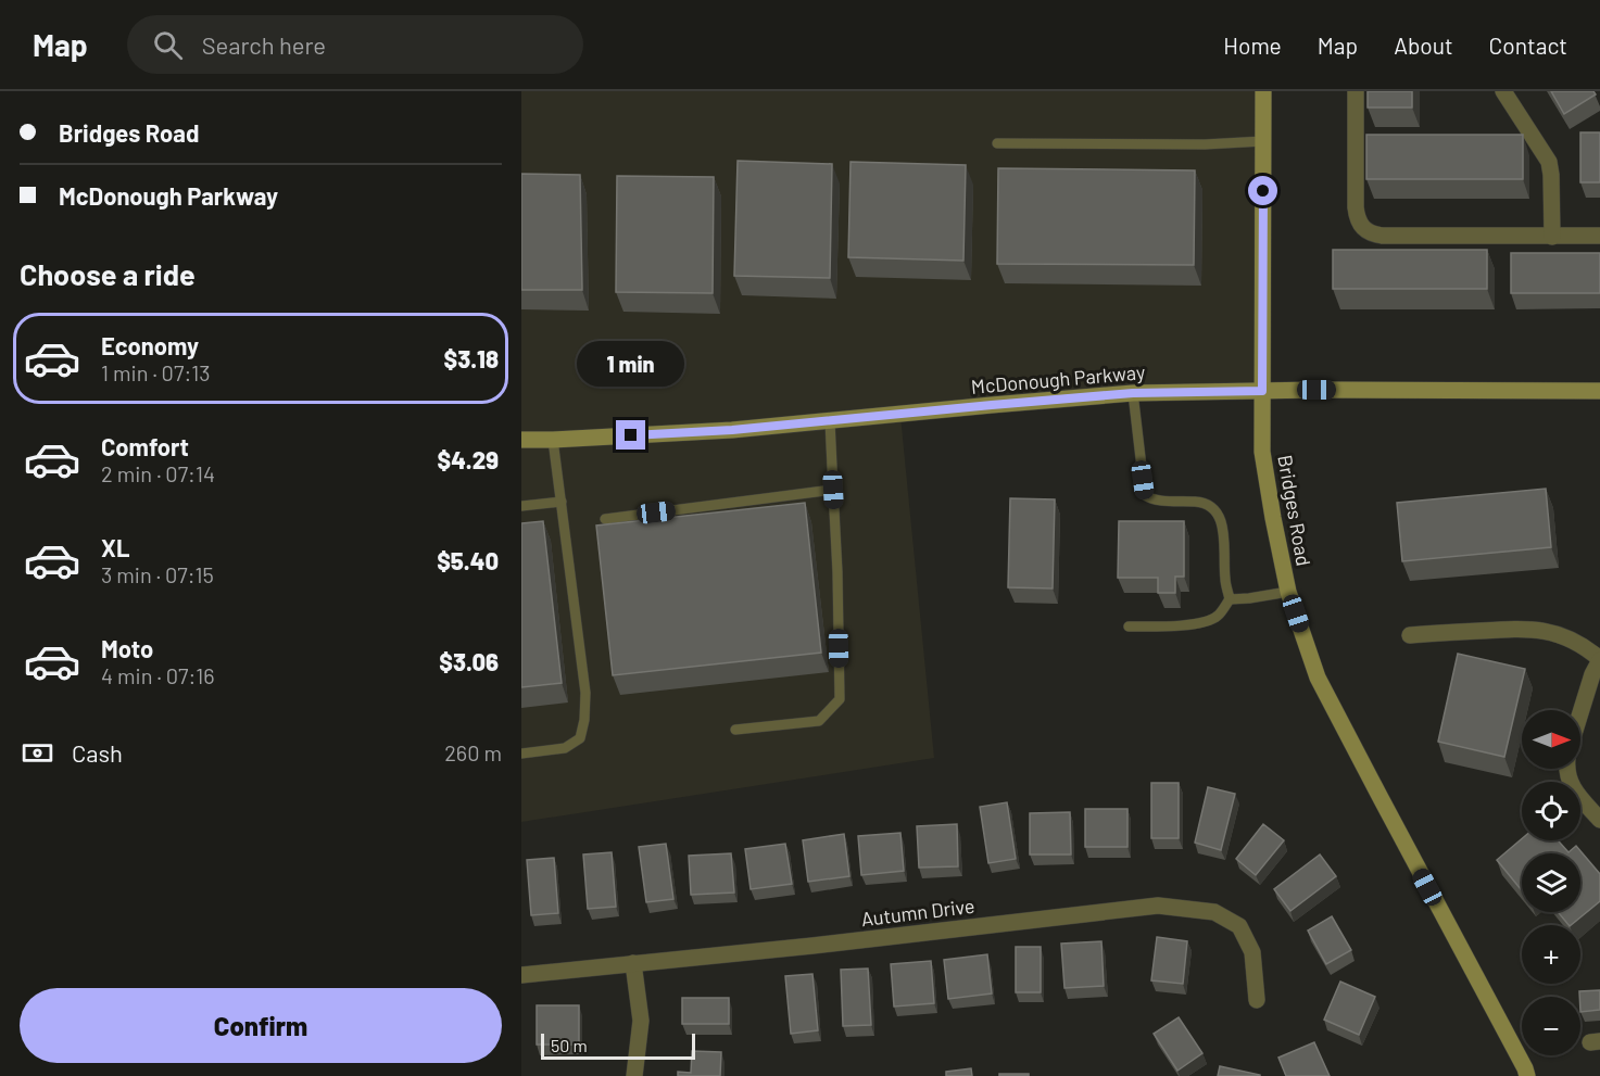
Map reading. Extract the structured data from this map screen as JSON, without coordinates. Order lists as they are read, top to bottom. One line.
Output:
{"streets":{"street":["McDonough Parkway","Bridges Road","Autumn Drive"]},"crossings":[["McDonough Parkway","Bridges Road"]],"scale_bar":"50 m","north":"right","page":{"header":"Map","search":"Search here","nav":["Home","Map","About","Contact"],"banner":["Bridges Road","McDonough Parkway"],"heading":"Choose a ride","list":[{"name":"Economy","note":"1 min · 07:13","value":"$3.18"},{"name":"Comfort","note":"2 min · 07:14","value":"$4.29"},{"name":"XL","note":"3 min · 07:15","value":"$5.40"},{"name":"Moto","note":"4 min · 07:16","value":"$3.06"}],"bubble":"1 min","map_buttons":["+","−"],"pay":["Cash","260 m"],"buttons":"Confirm","scale":"50 m"}}
